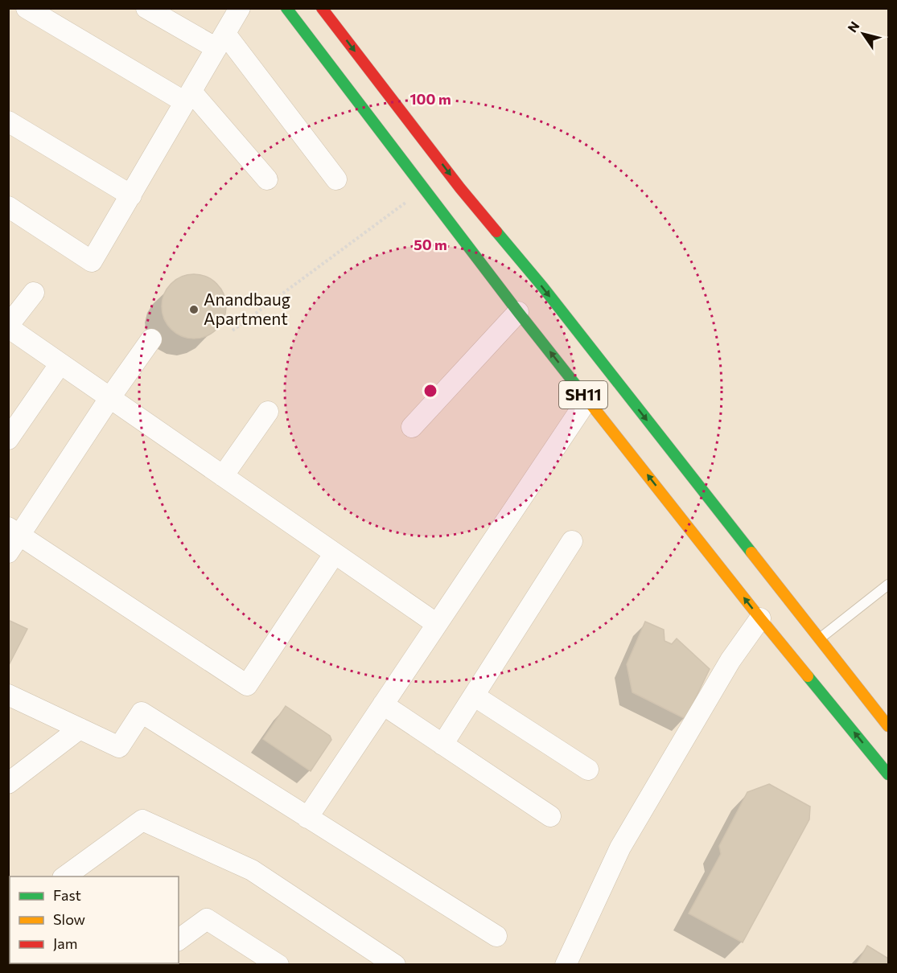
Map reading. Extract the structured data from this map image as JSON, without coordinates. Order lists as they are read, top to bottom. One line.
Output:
{"streets":{"main road":["SH11"]},"places":["Anandbaug Apartment"],"legend":["Fast","Slow","Jam"],"north":"top left","rings":["100 m","50 m"]}
